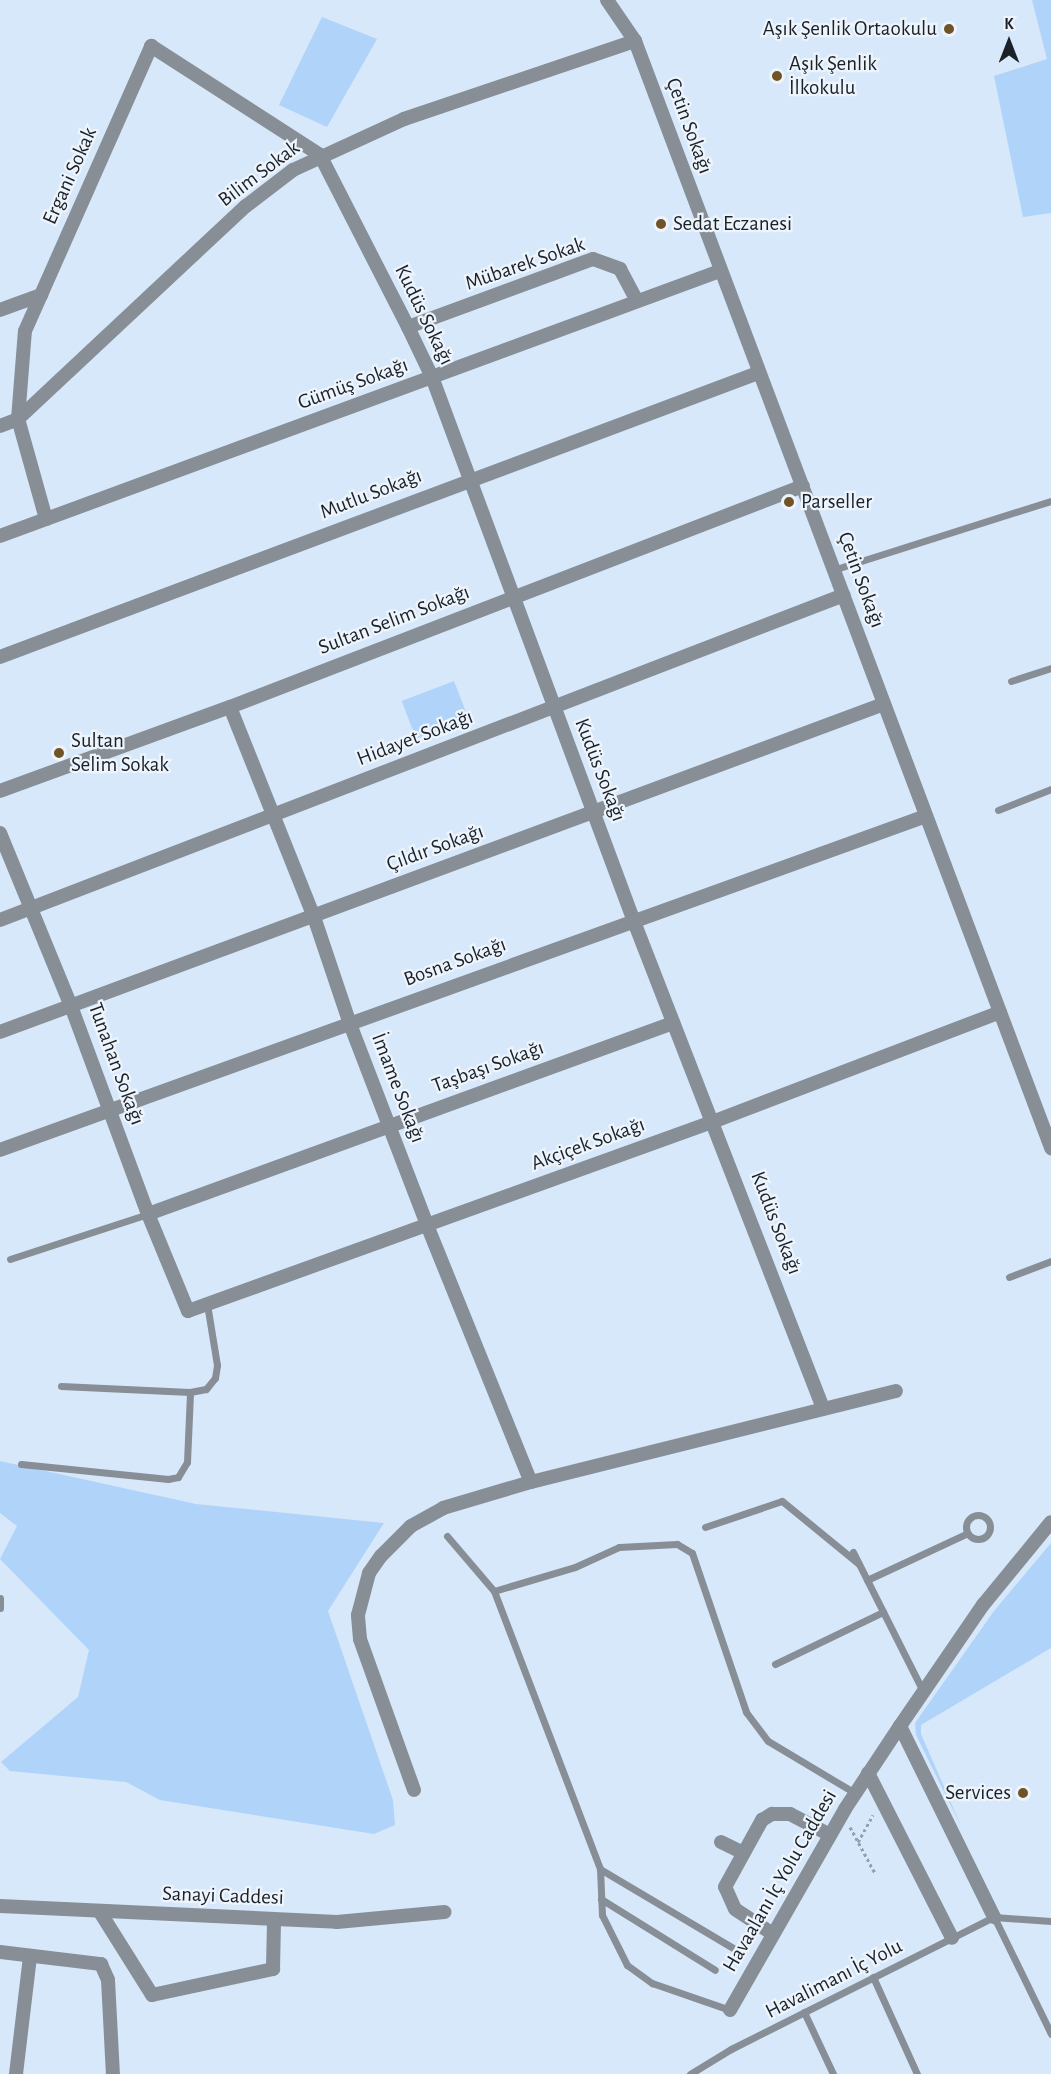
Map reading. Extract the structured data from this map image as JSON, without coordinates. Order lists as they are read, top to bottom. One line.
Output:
{"streets":{"street":["Çetin Sokağı","Bilim Sokak","Ergani Sokak","Mübarek Sokak","Kudüs Sokağı","Gümüş Sokağı","Mutlu Sokağı","Sultan Selim Sokağı","Hidayet Sokağı","Çıldır Sokağı","Bosna Sokağı","Tunahan Sokağı","Taşbaşı Sokağı","İmame Sokağı","Akçiçek Sokağı","Havaalanı İç Yolu Caddesi","Sanayi Caddesi"],"lane":["Havalimanı İç Yolu"]},"crossings":[["Çetin Sokağı","Bilim Sokak"],["Çetin Sokağı","Gümüş Sokağı"],["Çetin Sokağı","Mutlu Sokağı"],["Çetin Sokağı","Sultan Selim Sokağı"],["Çetin Sokağı","Hidayet Sokağı"],["Çetin Sokağı","Çıldır Sokağı"],["Çetin Sokağı","Bosna Sokağı"],["Çetin Sokağı","Akçiçek Sokağı"],["Bilim Sokak","Ergani Sokak"],["Bilim Sokak","Kudüs Sokağı"],["Ergani Sokak","Kudüs Sokağı"],["Ergani Sokak","Gümüş Sokağı"],["Mübarek Sokak","Kudüs Sokağı"],["Mübarek Sokak","Gümüş Sokağı"],["Kudüs Sokağı","Gümüş Sokağı"],["Kudüs Sokağı","Mutlu Sokağı"],["Kudüs Sokağı","Sultan Selim Sokağı"],["Kudüs Sokağı","Hidayet Sokağı"],["Kudüs Sokağı","Çıldır Sokağı"],["Kudüs Sokağı","Bosna Sokağı"],["Kudüs Sokağı","Taşbaşı Sokağı"],["Kudüs Sokağı","Akçiçek Sokağı"],["Sultan Selim Sokağı","İmame Sokağı"],["Hidayet Sokağı","Tunahan Sokağı"],["Hidayet Sokağı","İmame Sokağı"],["Çıldır Sokağı","Tunahan Sokağı"],["Çıldır Sokağı","İmame Sokağı"],["Bosna Sokağı","Tunahan Sokağı"],["Bosna Sokağı","İmame Sokağı"],["Tunahan Sokağı","Taşbaşı Sokağı"],["Tunahan Sokağı","Akçiçek Sokağı"],["Taşbaşı Sokağı","İmame Sokağı"],["İmame Sokağı","Akçiçek Sokağı"]],"places":["Aşık Şenlik Ortaokulu","Aşık Şenlik İlkokulu","Sedat Eczanesi","Parseller","Sultan Selim Sokak","Services"],"north":"top"}
